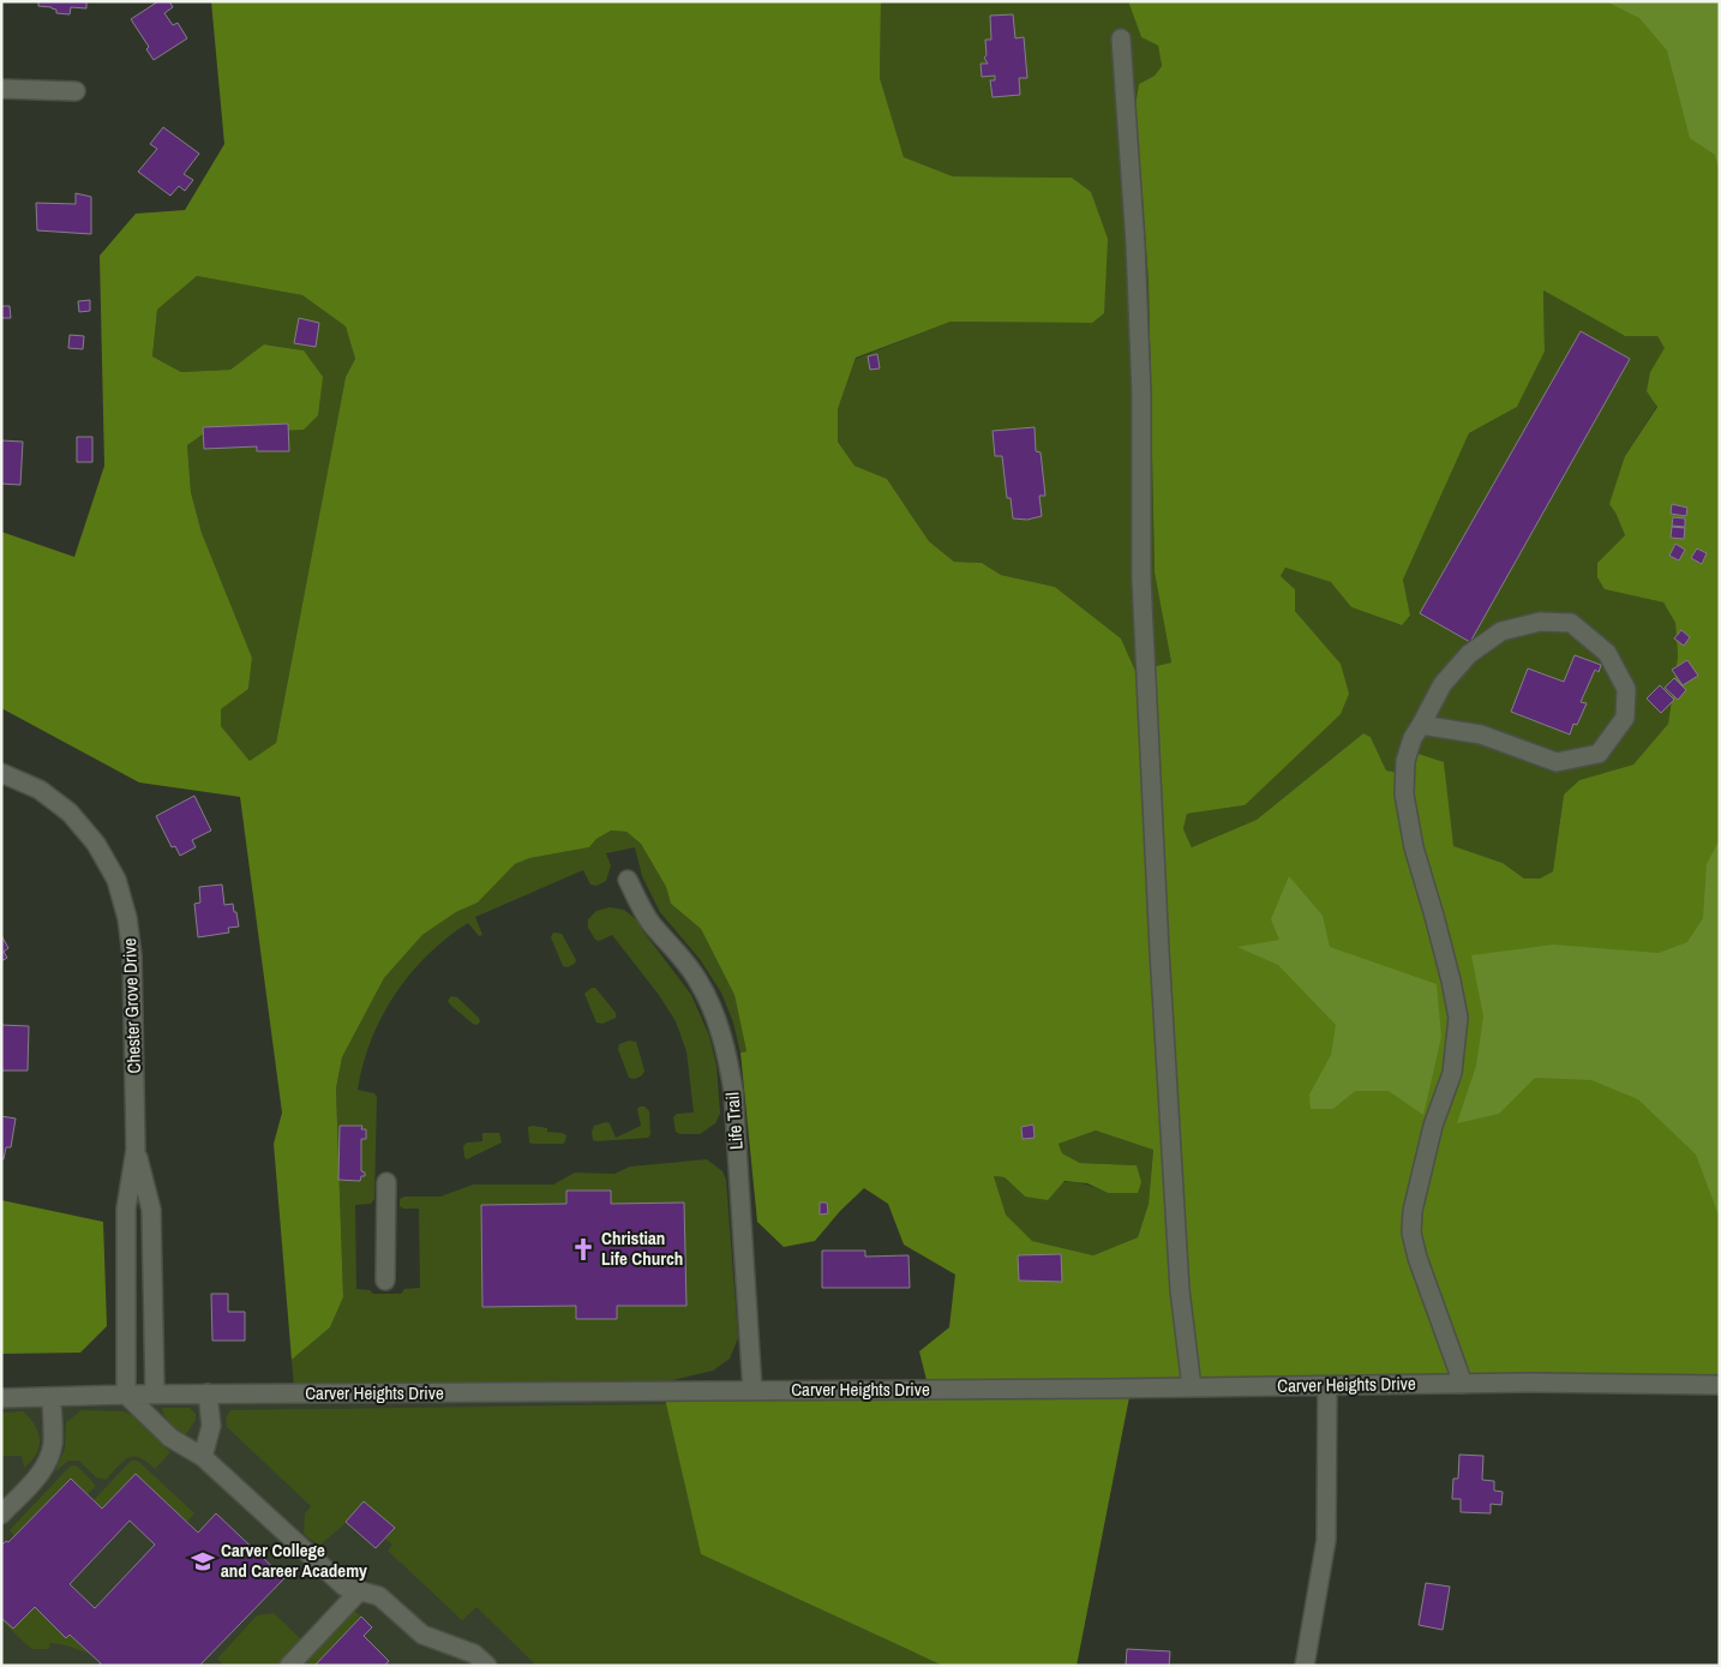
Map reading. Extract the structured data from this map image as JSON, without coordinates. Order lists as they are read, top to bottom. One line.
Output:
{"streets":{"street":["Chester Grove Drive","Life Trail","Carver Heights Drive"]},"crossings":[["Chester Grove Drive","Carver Heights Drive"],["Life Trail","Carver Heights Drive"]],"places":{"church":["Christian Life Church"],"school or university":["Carver College and Career Academy"]}}
